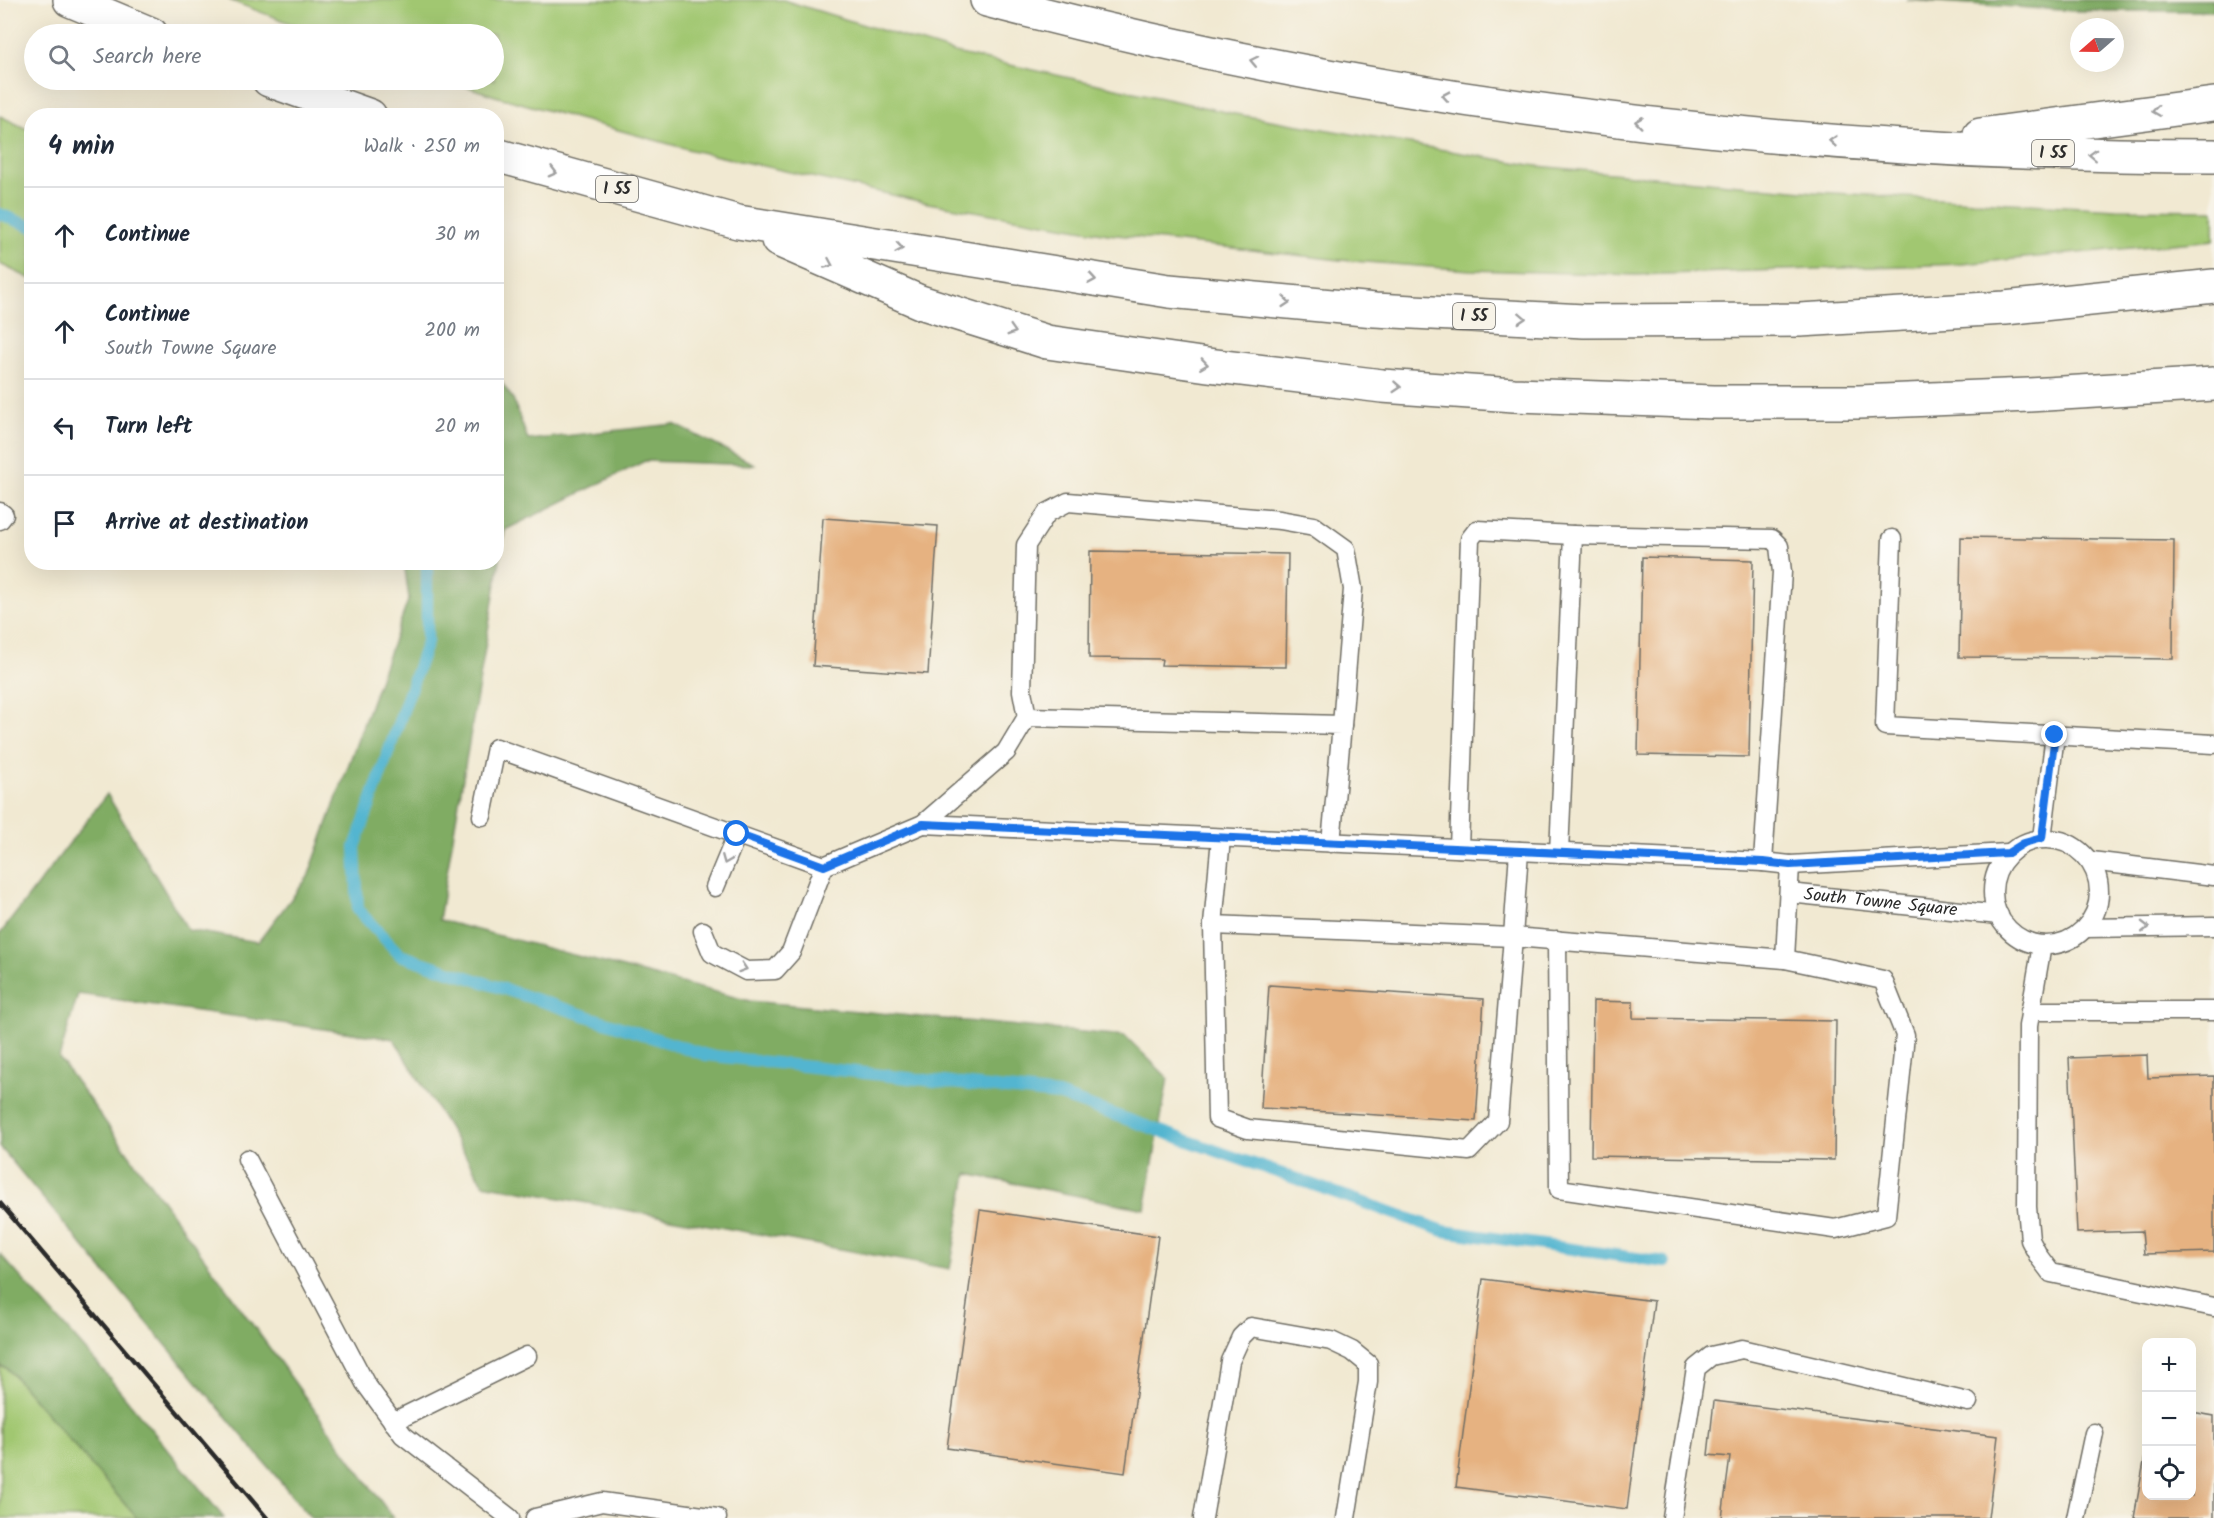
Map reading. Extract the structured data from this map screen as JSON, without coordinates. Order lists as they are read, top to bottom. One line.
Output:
{"streets":{"highway":["I 55"],"lane":["South Towne Square"]},"north":"left","page":{"search":"Search here","heading":["4 min","Walk · 250 m"],"list":[["Continue","30 m"],["Continue","South Towne Square","200 m"],["Turn left","20 m"],"Arrive at destination"],"map_buttons":["+","−"]}}
